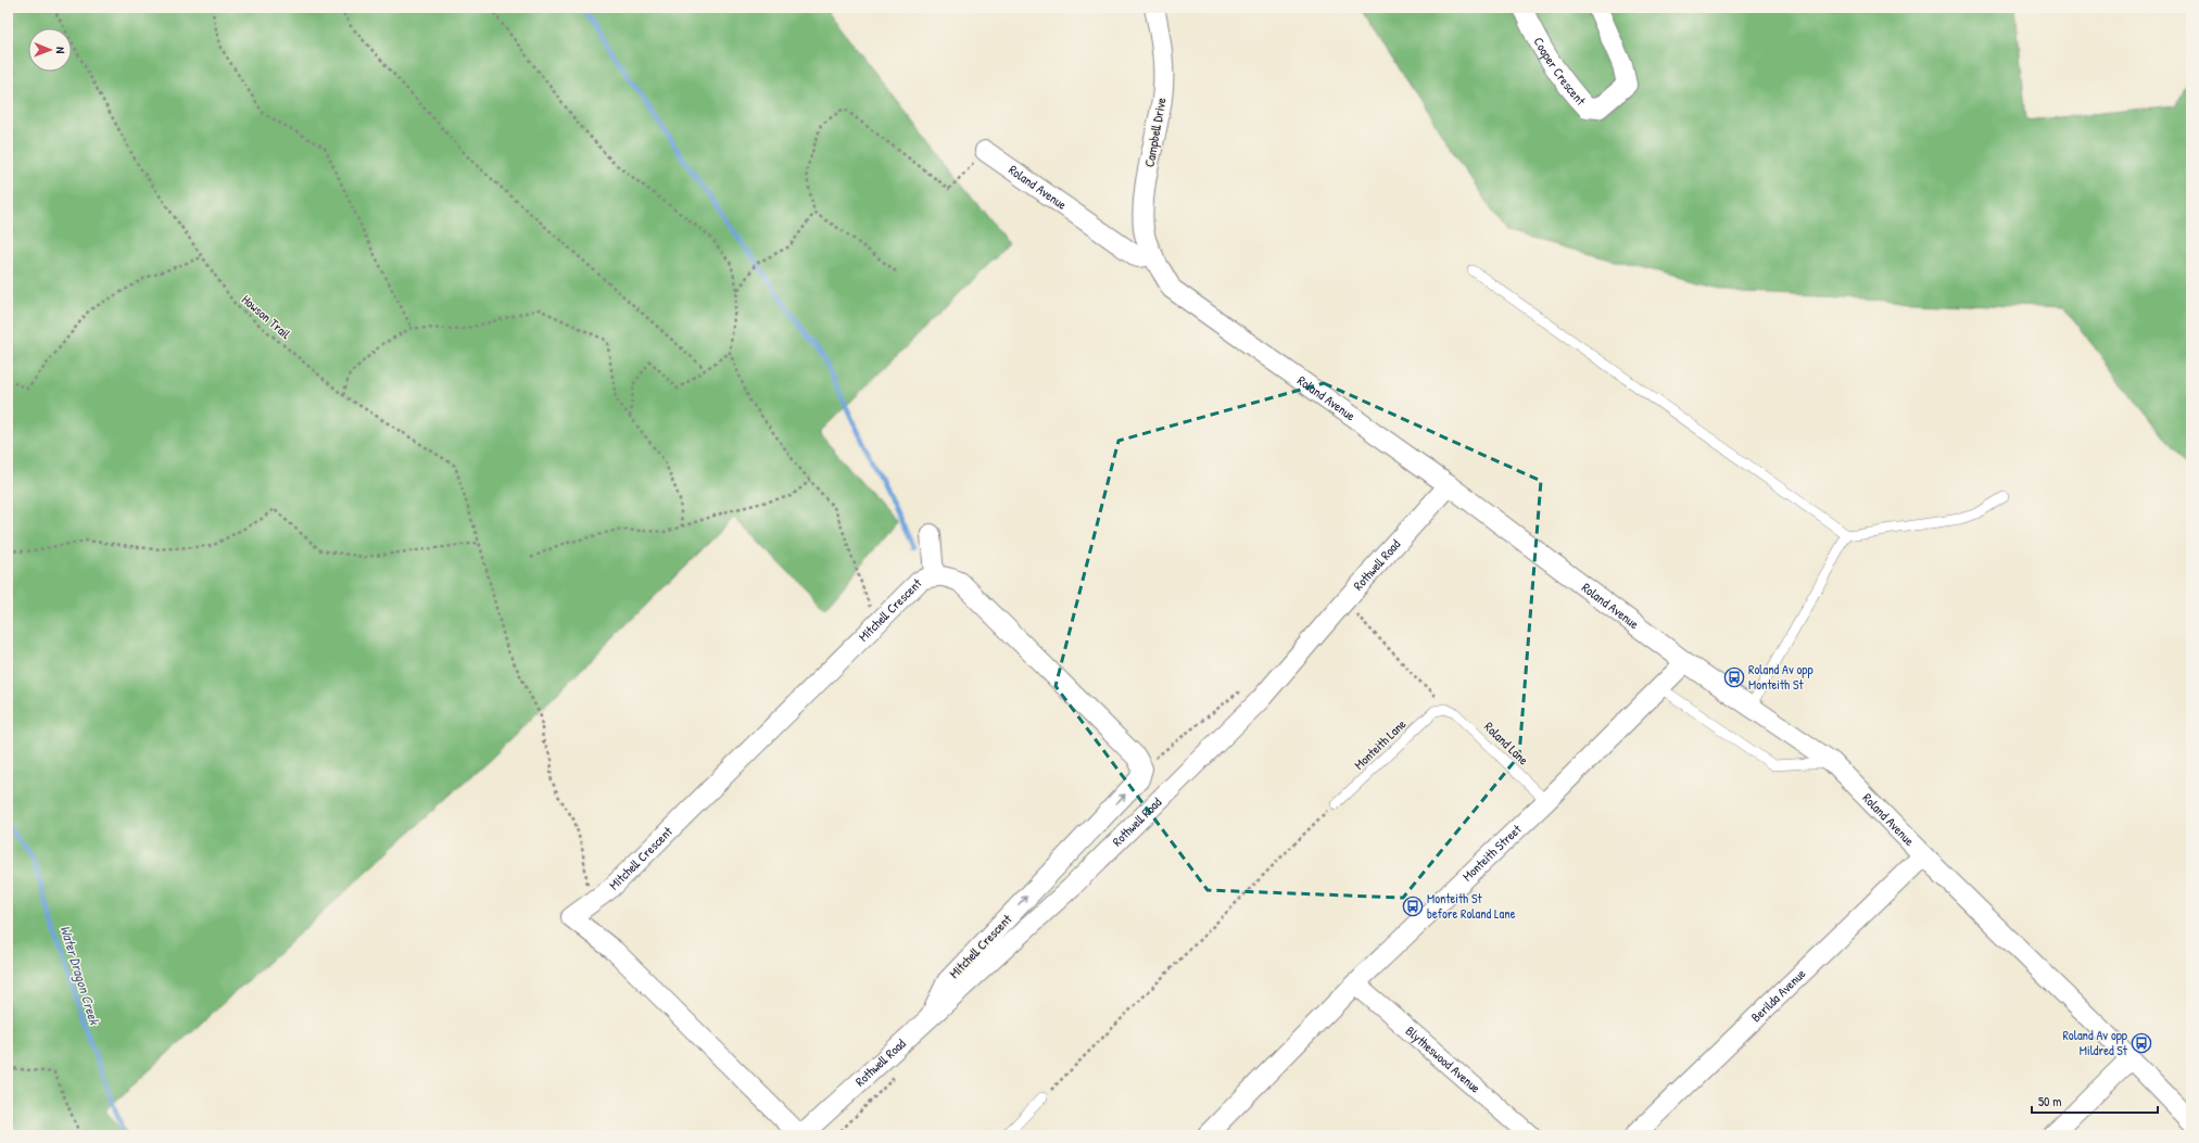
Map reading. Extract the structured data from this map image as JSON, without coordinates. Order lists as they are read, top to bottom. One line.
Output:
{"streets":{"street":["Cooper Crescent","Campbell Drive","Roland Avenue","Rothwell Road","Mitchell Crescent","Monteith Street","Berilda Avenue","Blytheswood Avenue"],"lane":["Roland Lane","Monteith Lane"],"path":["Howson Trail"]},"crossings":[["Campbell Drive","Roland Avenue"],["Roland Avenue","Rothwell Road"],["Roland Avenue","Monteith Street"],["Roland Avenue","Berilda Avenue"],["Howson Trail","Mitchell Crescent"],["Rothwell Road","Mitchell Crescent"],["Roland Lane","Monteith Lane"],["Roland Lane","Monteith Street"],["Monteith Street","Blytheswood Avenue"]],"water":["Water Dragon Creek"],"places":{"bus stop":["Roland Av opp Monteith St","Monteith St before Roland Lane","Roland Av opp Mildred St"]},"scale_bar":"50 m","north":"right"}
